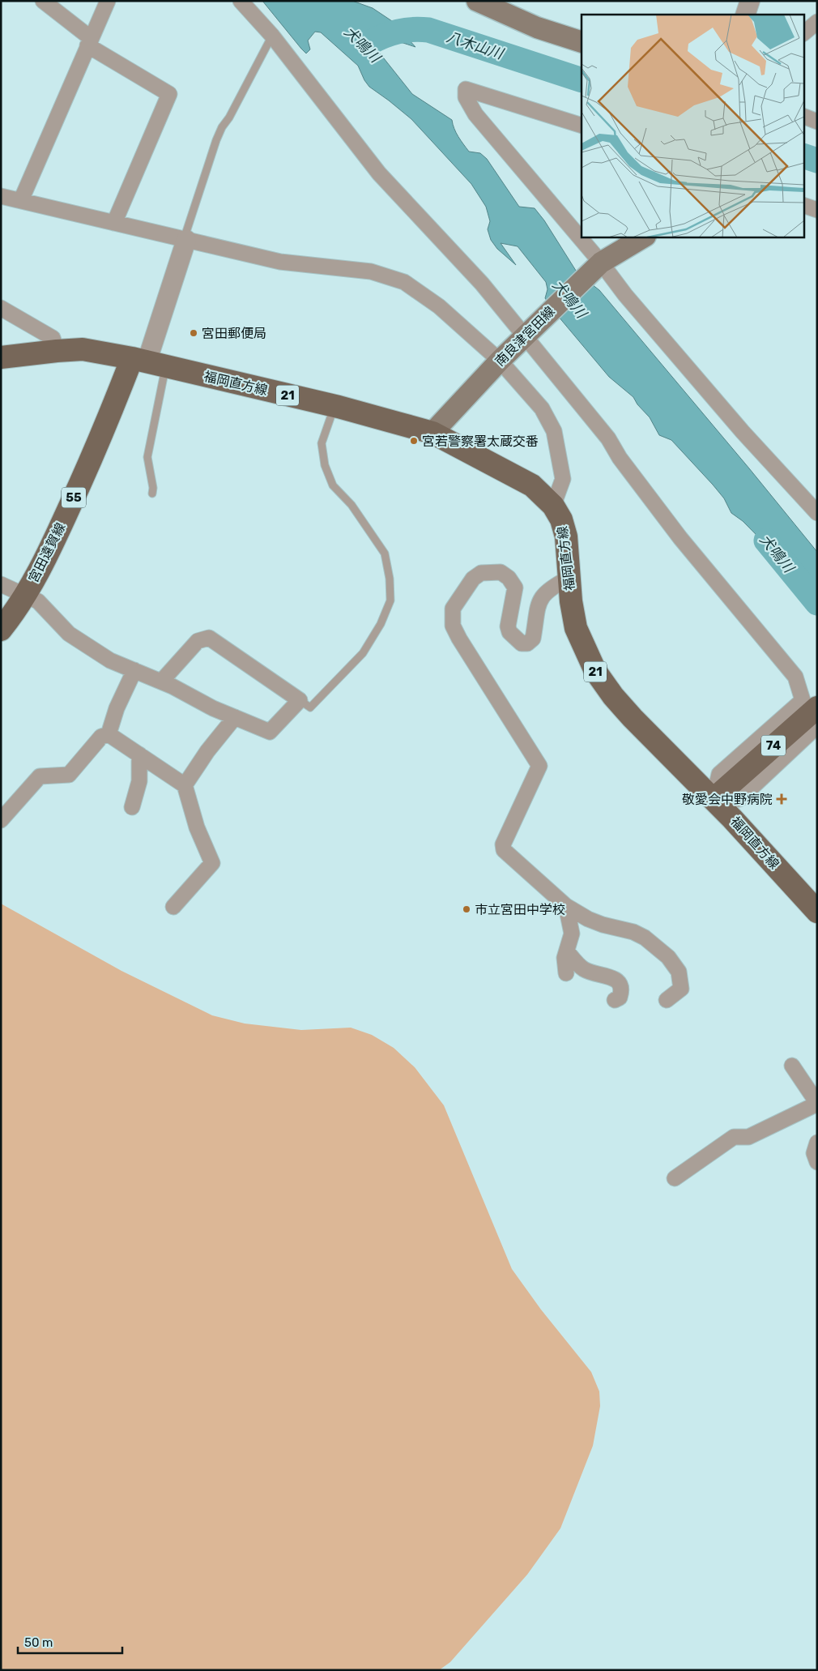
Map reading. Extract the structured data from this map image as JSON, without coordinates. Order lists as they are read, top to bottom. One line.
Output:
{"streets":{"main road":["南良津宮田線","福岡直方線","21","55","宮田遠賀線","74"]},"crossings":[["南良津宮田線","福岡直方線"],["福岡直方線","宮田遠賀線"],["福岡直方線","74"]],"water":["犬鳴川","八木山川"],"places":{"other":["宮田郵便局","宮若警察署太蔵交番","市立宮田中学校"],"health":["敬愛会中野病院"]},"scale_bar":"50 m"}
